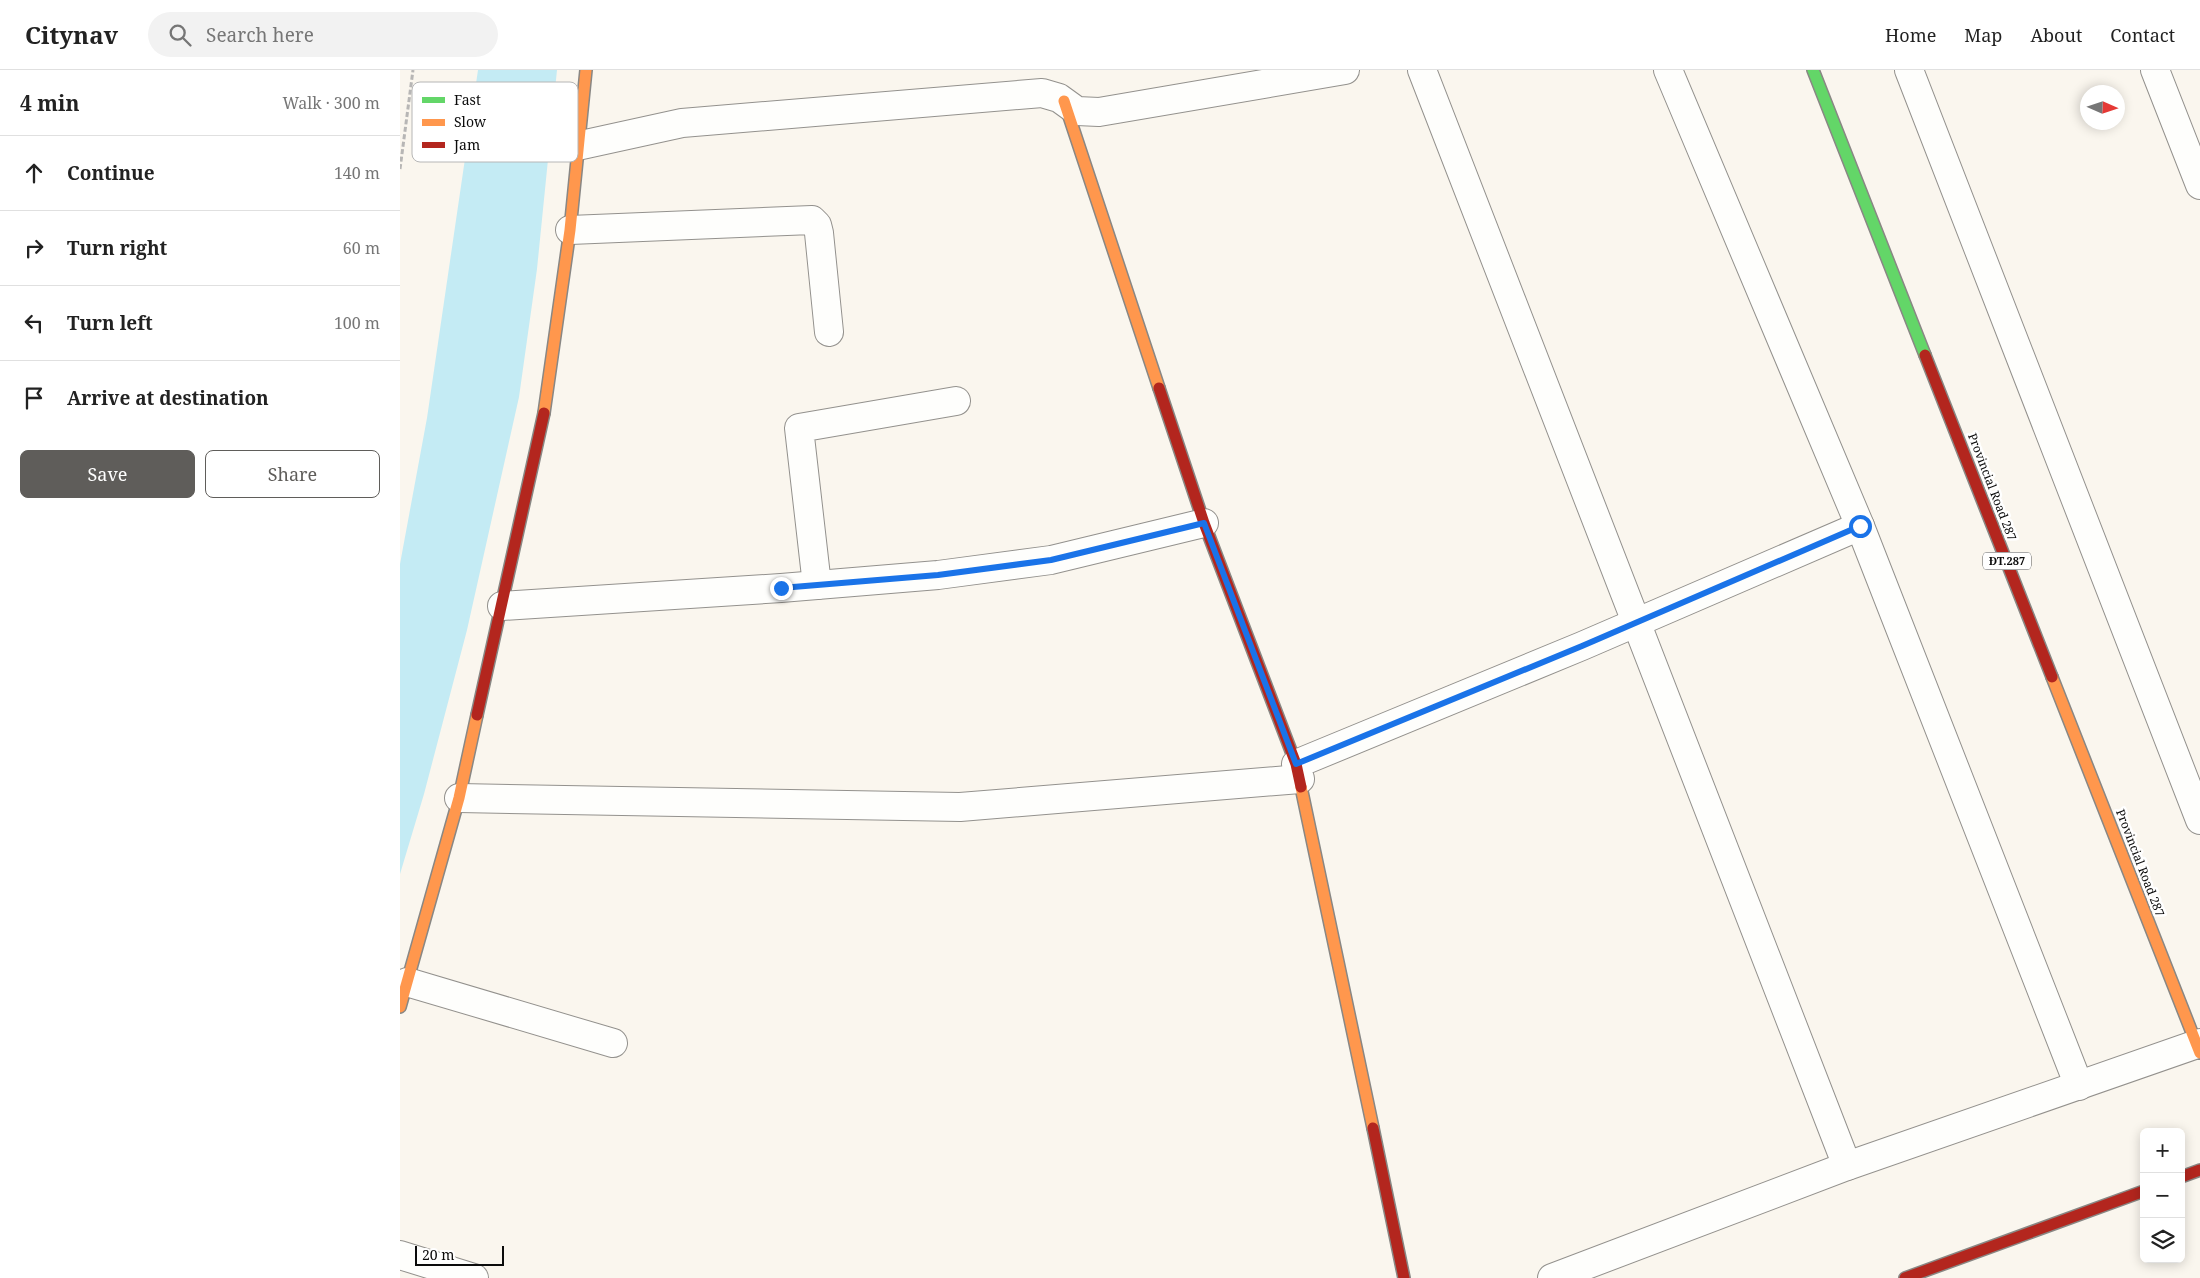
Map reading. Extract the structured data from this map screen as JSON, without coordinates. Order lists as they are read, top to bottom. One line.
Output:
{"streets":{"street":["Provincial Road 287","ĐT.287"]},"legend":["Fast","Slow","Jam"],"scale_bar":"20 m","north":"right","page":{"header":"Citynav","search":"Search here","nav":["Home","Map","About","Contact"],"heading":["4 min","Walk · 300 m"],"list":[["Continue","140 m"],["Turn right","60 m"],["Turn left","100 m"],"Arrive at destination"],"buttons":["Save","Share"],"map_buttons":["+","−"],"scale":"20 m"}}
